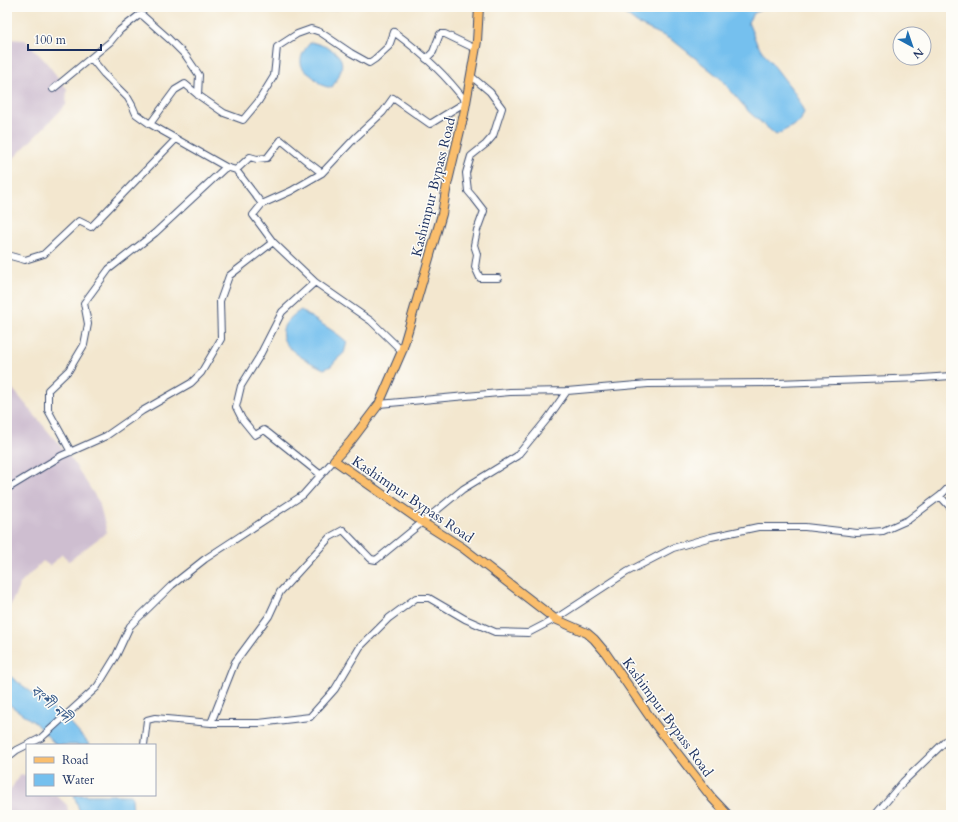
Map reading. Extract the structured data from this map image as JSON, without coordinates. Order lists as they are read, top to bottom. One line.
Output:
{"streets":{"main road":["Kashimpur Bypass Road"]},"water":["বংশী নদী"],"legend":["Road","Water"],"scale_bar":"100 m","north":"bottom right"}
